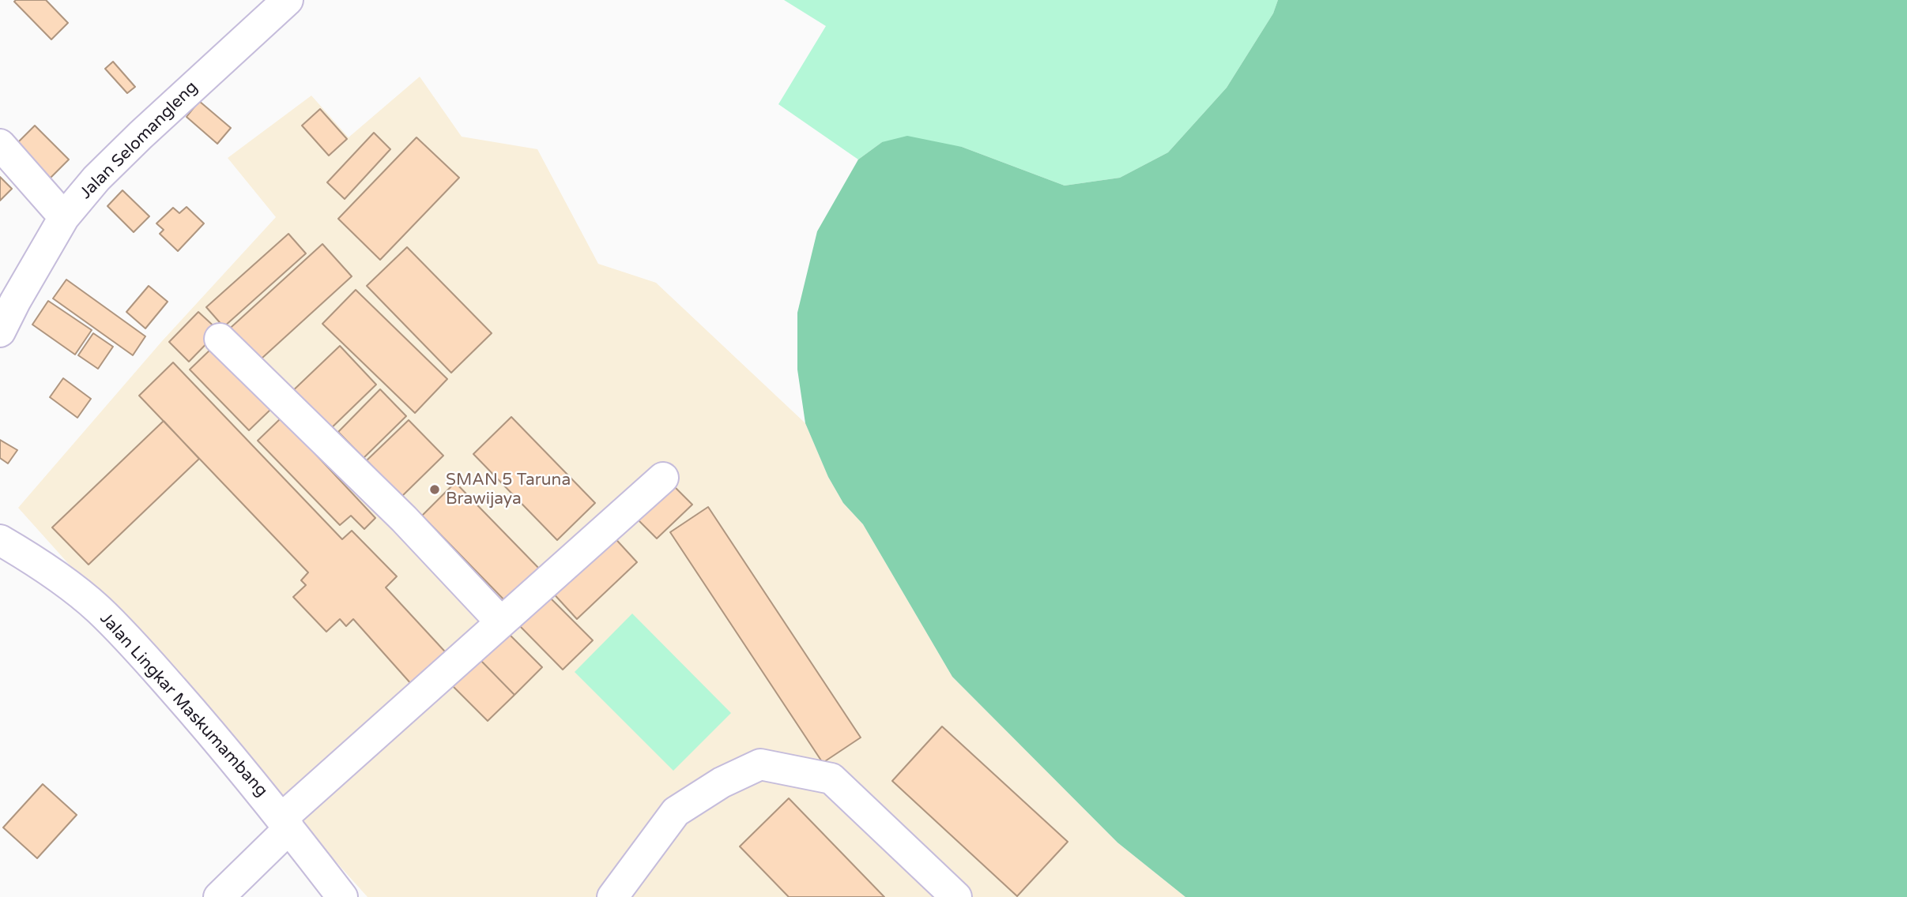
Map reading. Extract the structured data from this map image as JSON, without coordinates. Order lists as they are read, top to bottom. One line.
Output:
{"streets":{"street":["Jalan Selomangleng","Jalan Lingkar Maskumambang"]},"places":["SMAN 5 Taruna Brawijaya"]}
